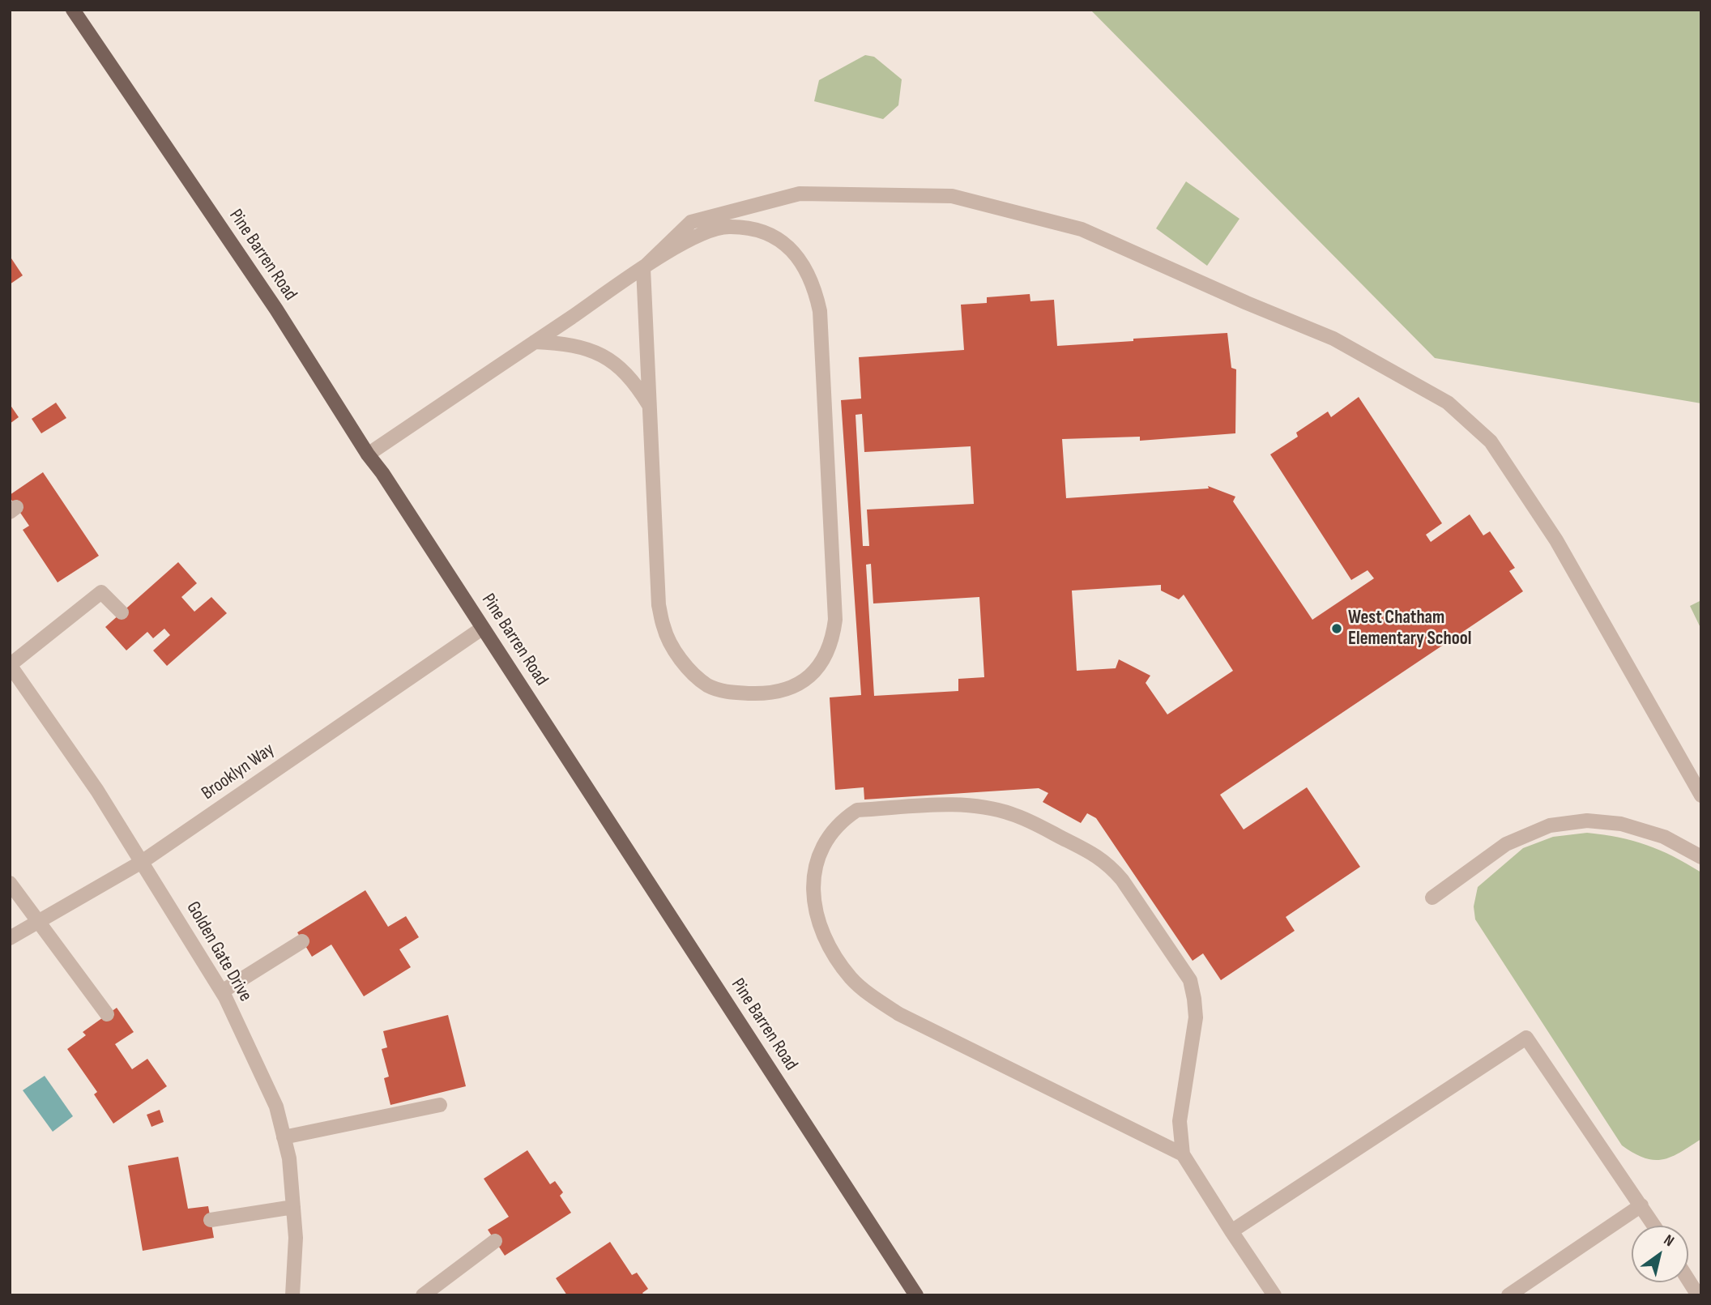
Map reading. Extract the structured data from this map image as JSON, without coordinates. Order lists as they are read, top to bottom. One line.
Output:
{"streets":{"main road":["Pine Barren Road"],"street":["Brooklyn Way","Golden Gate Drive"]},"crossings":[["Pine Barren Road","Brooklyn Way"],["Brooklyn Way","Golden Gate Drive"]],"places":["West Chatham Elementary School"],"north":"top right"}
